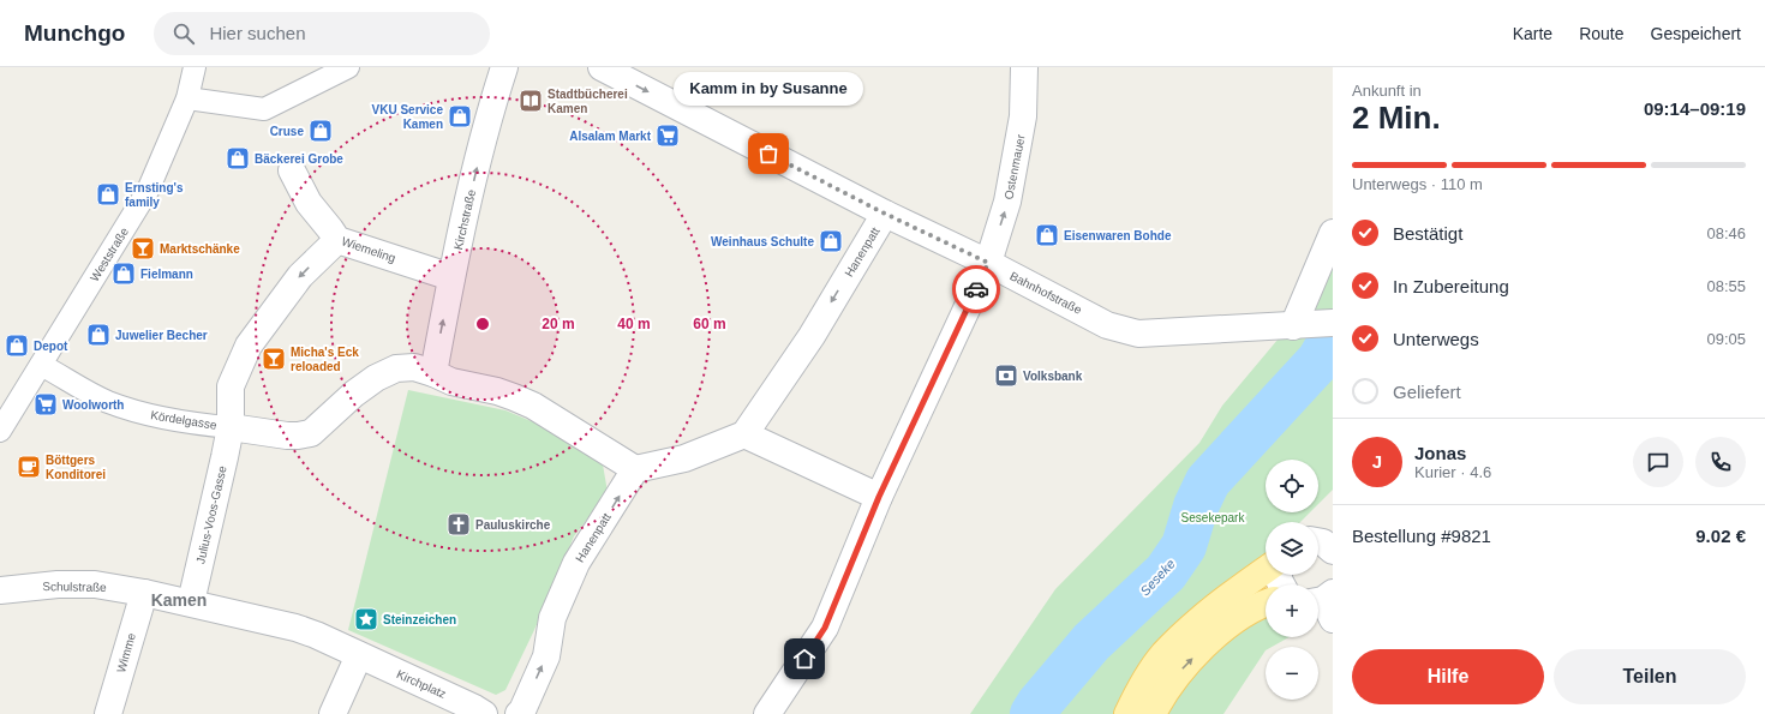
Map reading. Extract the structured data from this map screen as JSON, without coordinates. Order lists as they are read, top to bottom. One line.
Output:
{"streets":{"street":["Ostenmauer","Kirchstraße","Wiemeling","Hanenpatt","Weststraße","Bahnhofstraße","Kördelgasse","Julius-Voos-Gasse","Schulstraße","Wimme","Kirchplatz"]},"crossings":[["Ostenmauer","Bahnhofstraße"],["Kirchstraße","Wiemeling"],["Wiemeling","Kördelgasse"],["Hanenpatt","Bahnhofstraße"],["Weststraße","Kördelgasse"],["Kördelgasse","Julius-Voos-Gasse"],["Julius-Voos-Gasse","Schulstraße"],["Schulstraße","Wimme"],["Schulstraße","Kirchplatz"]],"one_way":["Kirchstraße","Bahnhofstraße","Kördelgasse"],"districts":["Kamen"],"water":["Seseke"],"parks":["Sesekepark"],"places":{"library":["Stadtbücherei Kamen"],"shop":["VKU Service Kamen","Cruse","Bäckerei Grobe","Ernsting's family","Eisenwaren Bohde","Weinhaus Schulte","Fielmann","Juwelier Becher","Depot"],"supermarket":["Alsalam Markt","Woolworth"],"other":["Kamm in by Susanne"],"bar":["Marktschänke","Micha's Eck reloaded"],"bank":["Volksbank"],"cafe":["Böttgers Konditorei"],"church":["Pauluskirche"],"place":["Steinzeichen"]},"page":{"header":"Munchgo","search":"Hier suchen","nav":["Karte","Route","Gespeichert"],"heading":["2 Min.","Ankunft in","09:14–09:19"],"panel":["Jonas","Kurier · 4.6","Bestellung #9821","9.02 €"],"bubble":"Kamm in by Susanne","bar":"Unterwegs · 110 m","list":[["Bestätigt","08:46"],["In Zubereitung","08:55"],["Unterwegs","09:05"],"Geliefert"],"round":"J","map_buttons":["+","−"],"buttons":["Hilfe","Teilen"]},"rings":["20 m","40 m","60 m"]}
